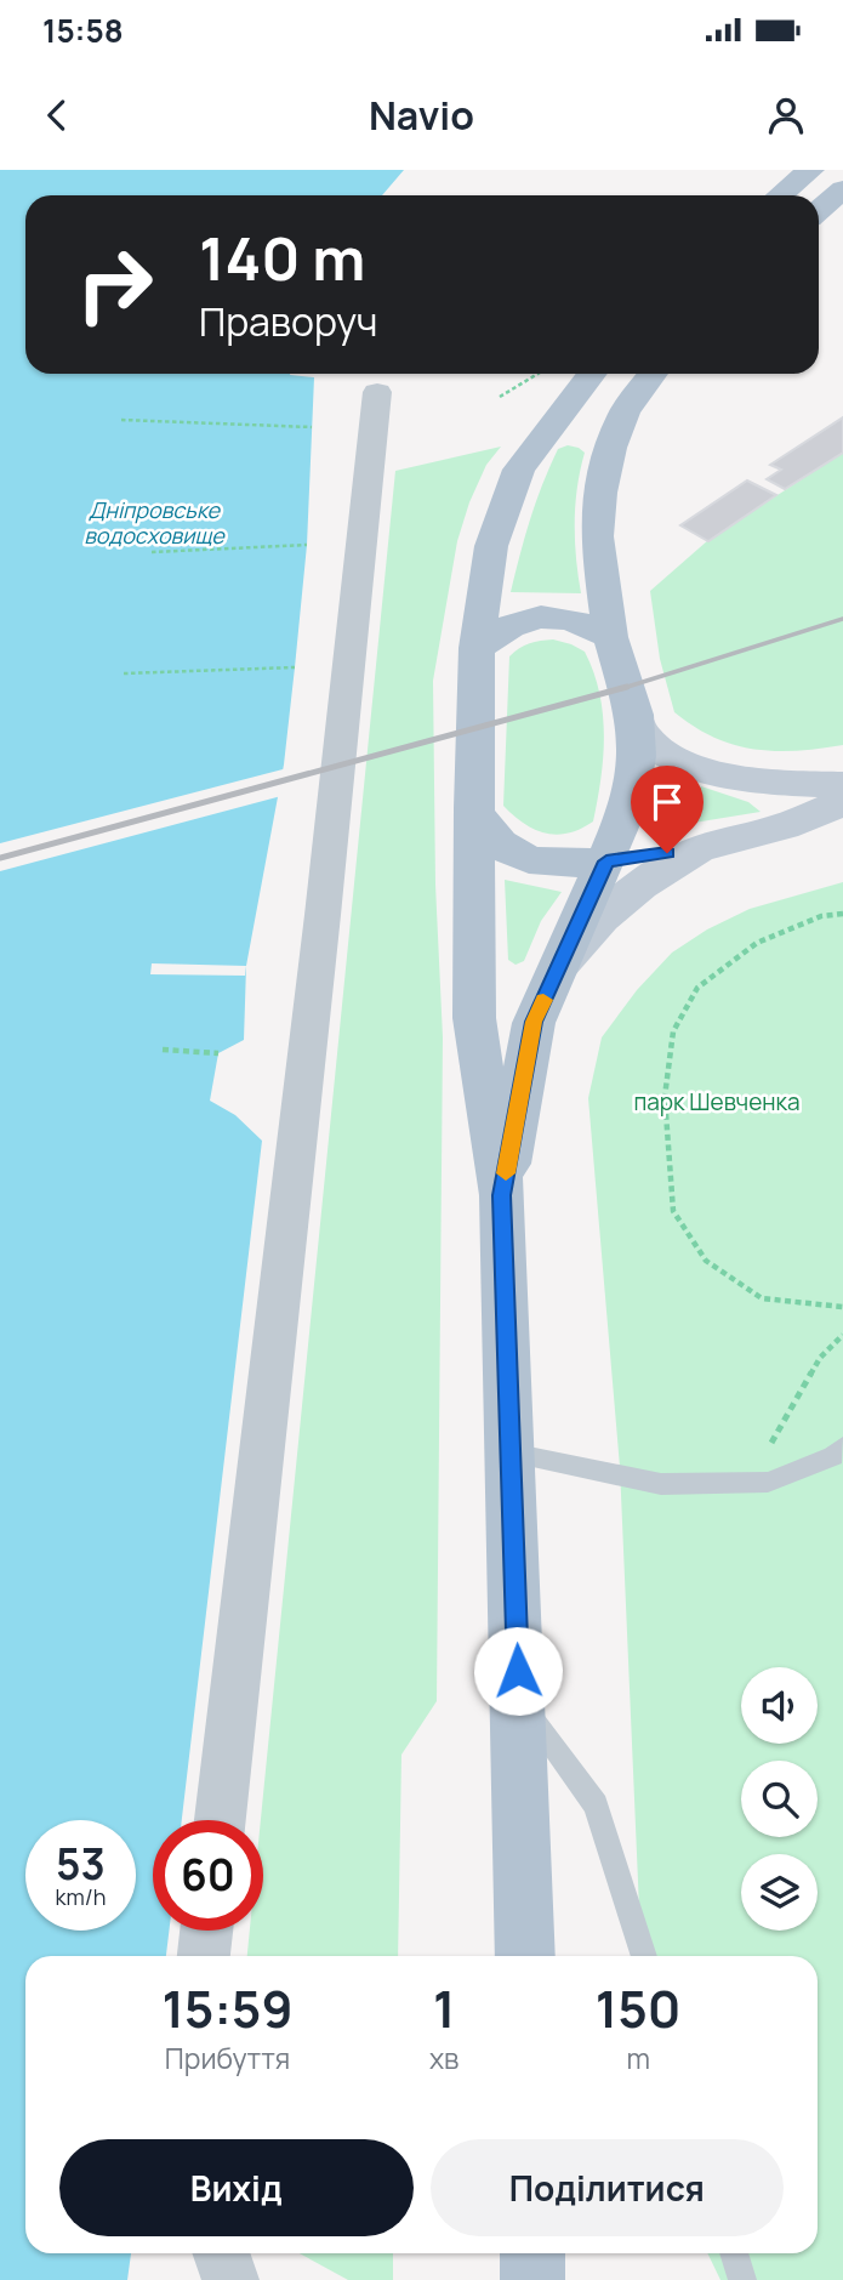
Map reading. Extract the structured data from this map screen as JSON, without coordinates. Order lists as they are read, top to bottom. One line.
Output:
{"water":["Дніпровське водосховище"],"parks":["парк Шевченка"],"page":{"status":"15:58","header":"Navio","turn":["140 m","Праворуч"],"speed":"53 km/h","limit":"60","eta":["15:59","Прибуття","1","хв","150","m"],"buttons":["Вихід","Поділитися"]}}
